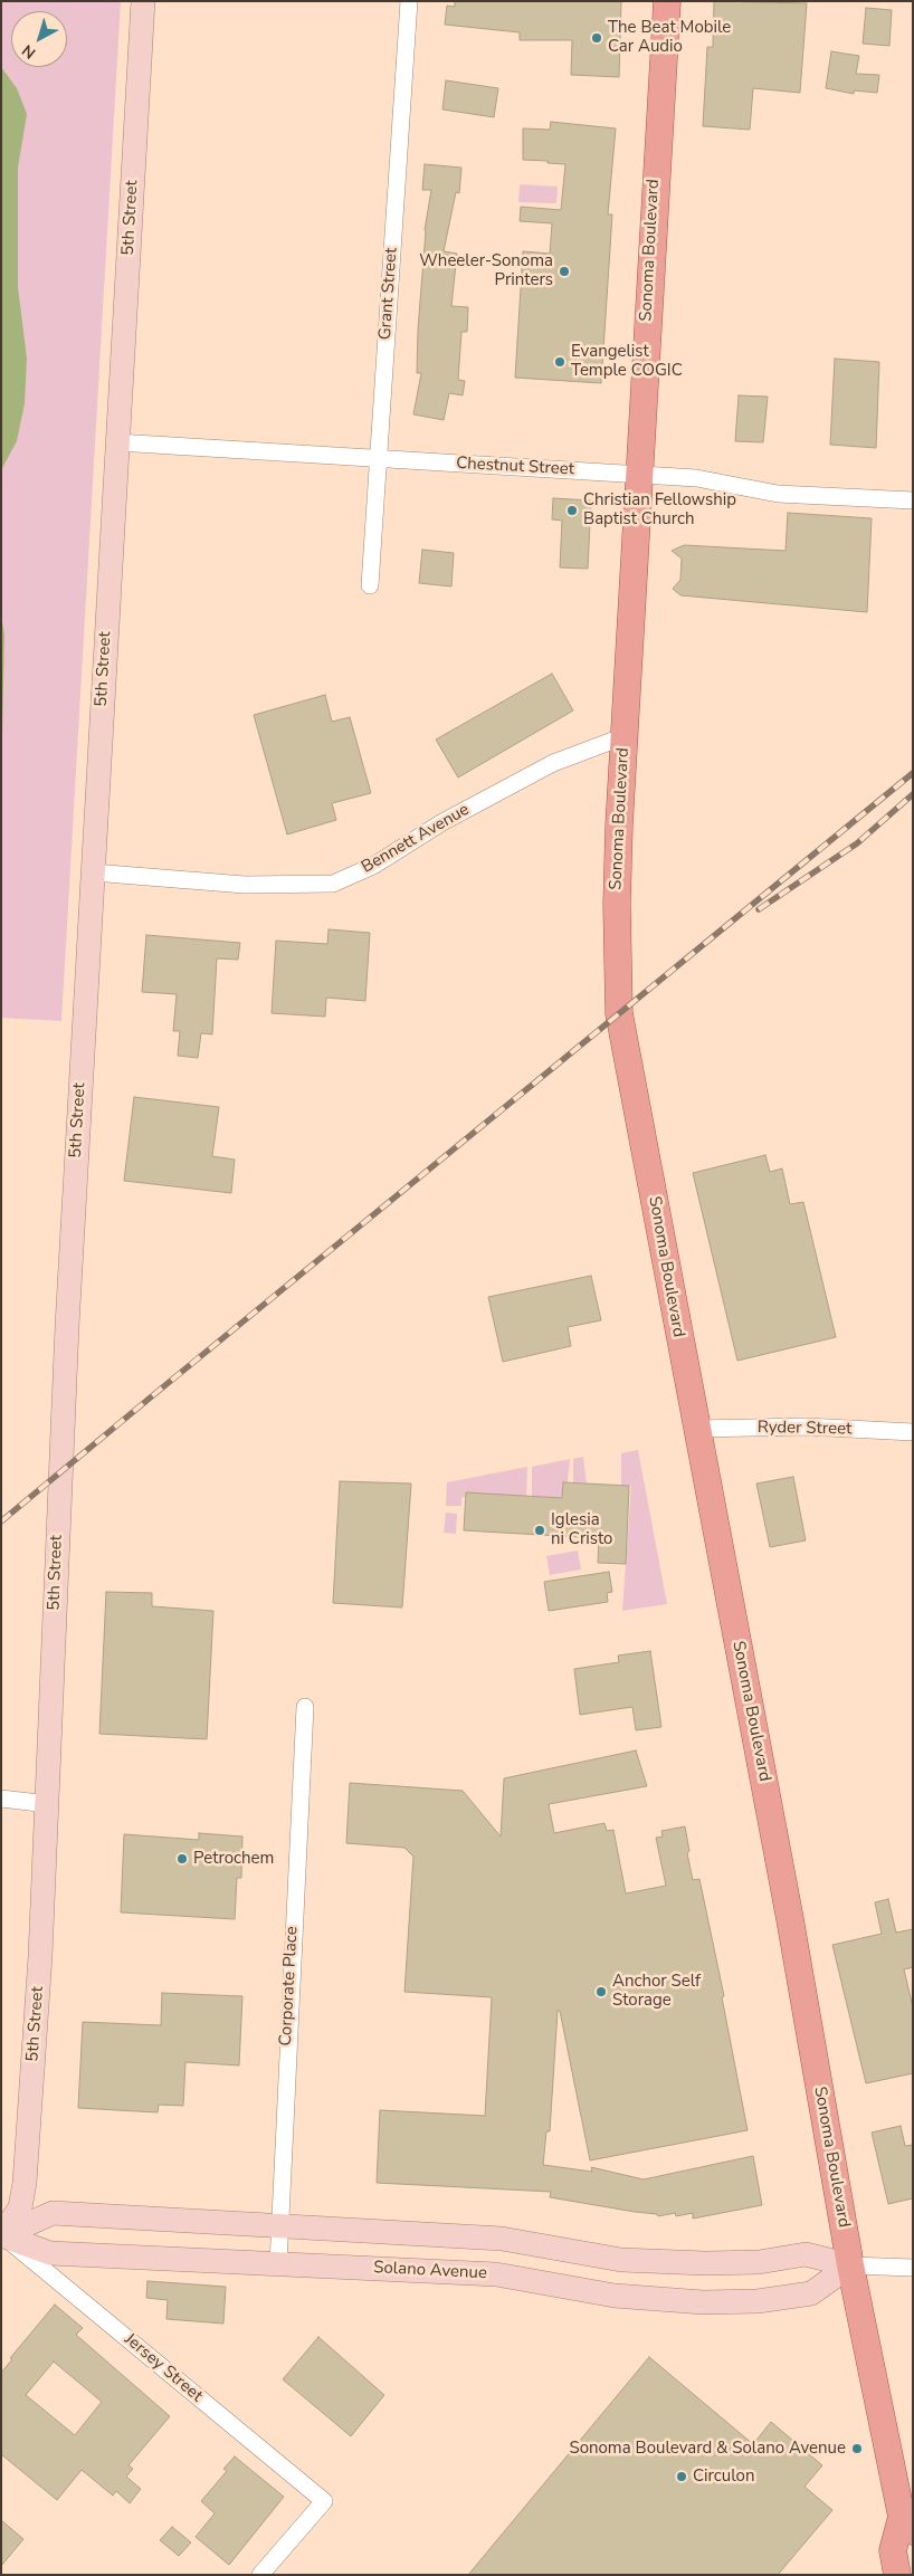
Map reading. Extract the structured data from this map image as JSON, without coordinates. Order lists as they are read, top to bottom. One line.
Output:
{"streets":{"main road":["Sonoma Boulevard"],"street":["5th Street","Grant Street","Chestnut Street","Bennett Avenue","Ryder Street","Corporate Place","Solano Avenue","Jersey Street"]},"crossings":[["5th Street","Chestnut Street"],["5th Street","Bennett Avenue"],["5th Street","Solano Avenue"],["5th Street","Jersey Street"],["Sonoma Boulevard","Chestnut Street"],["Sonoma Boulevard","Bennett Avenue"],["Sonoma Boulevard","Ryder Street"],["Sonoma Boulevard","Solano Avenue"],["Grant Street","Chestnut Street"],["Corporate Place","Solano Avenue"],["Solano Avenue","Jersey Street"]],"places":["The Beat Mobile Car Audio","Wheeler-Sonoma Printers","Evangelist Temple COGIC","Christian Fellowship Baptist Church","Iglesia ni Cristo","Petrochem","Anchor Self Storage","Sonoma Boulevard & Solano Avenue","Circulon"],"north":"bottom left"}
